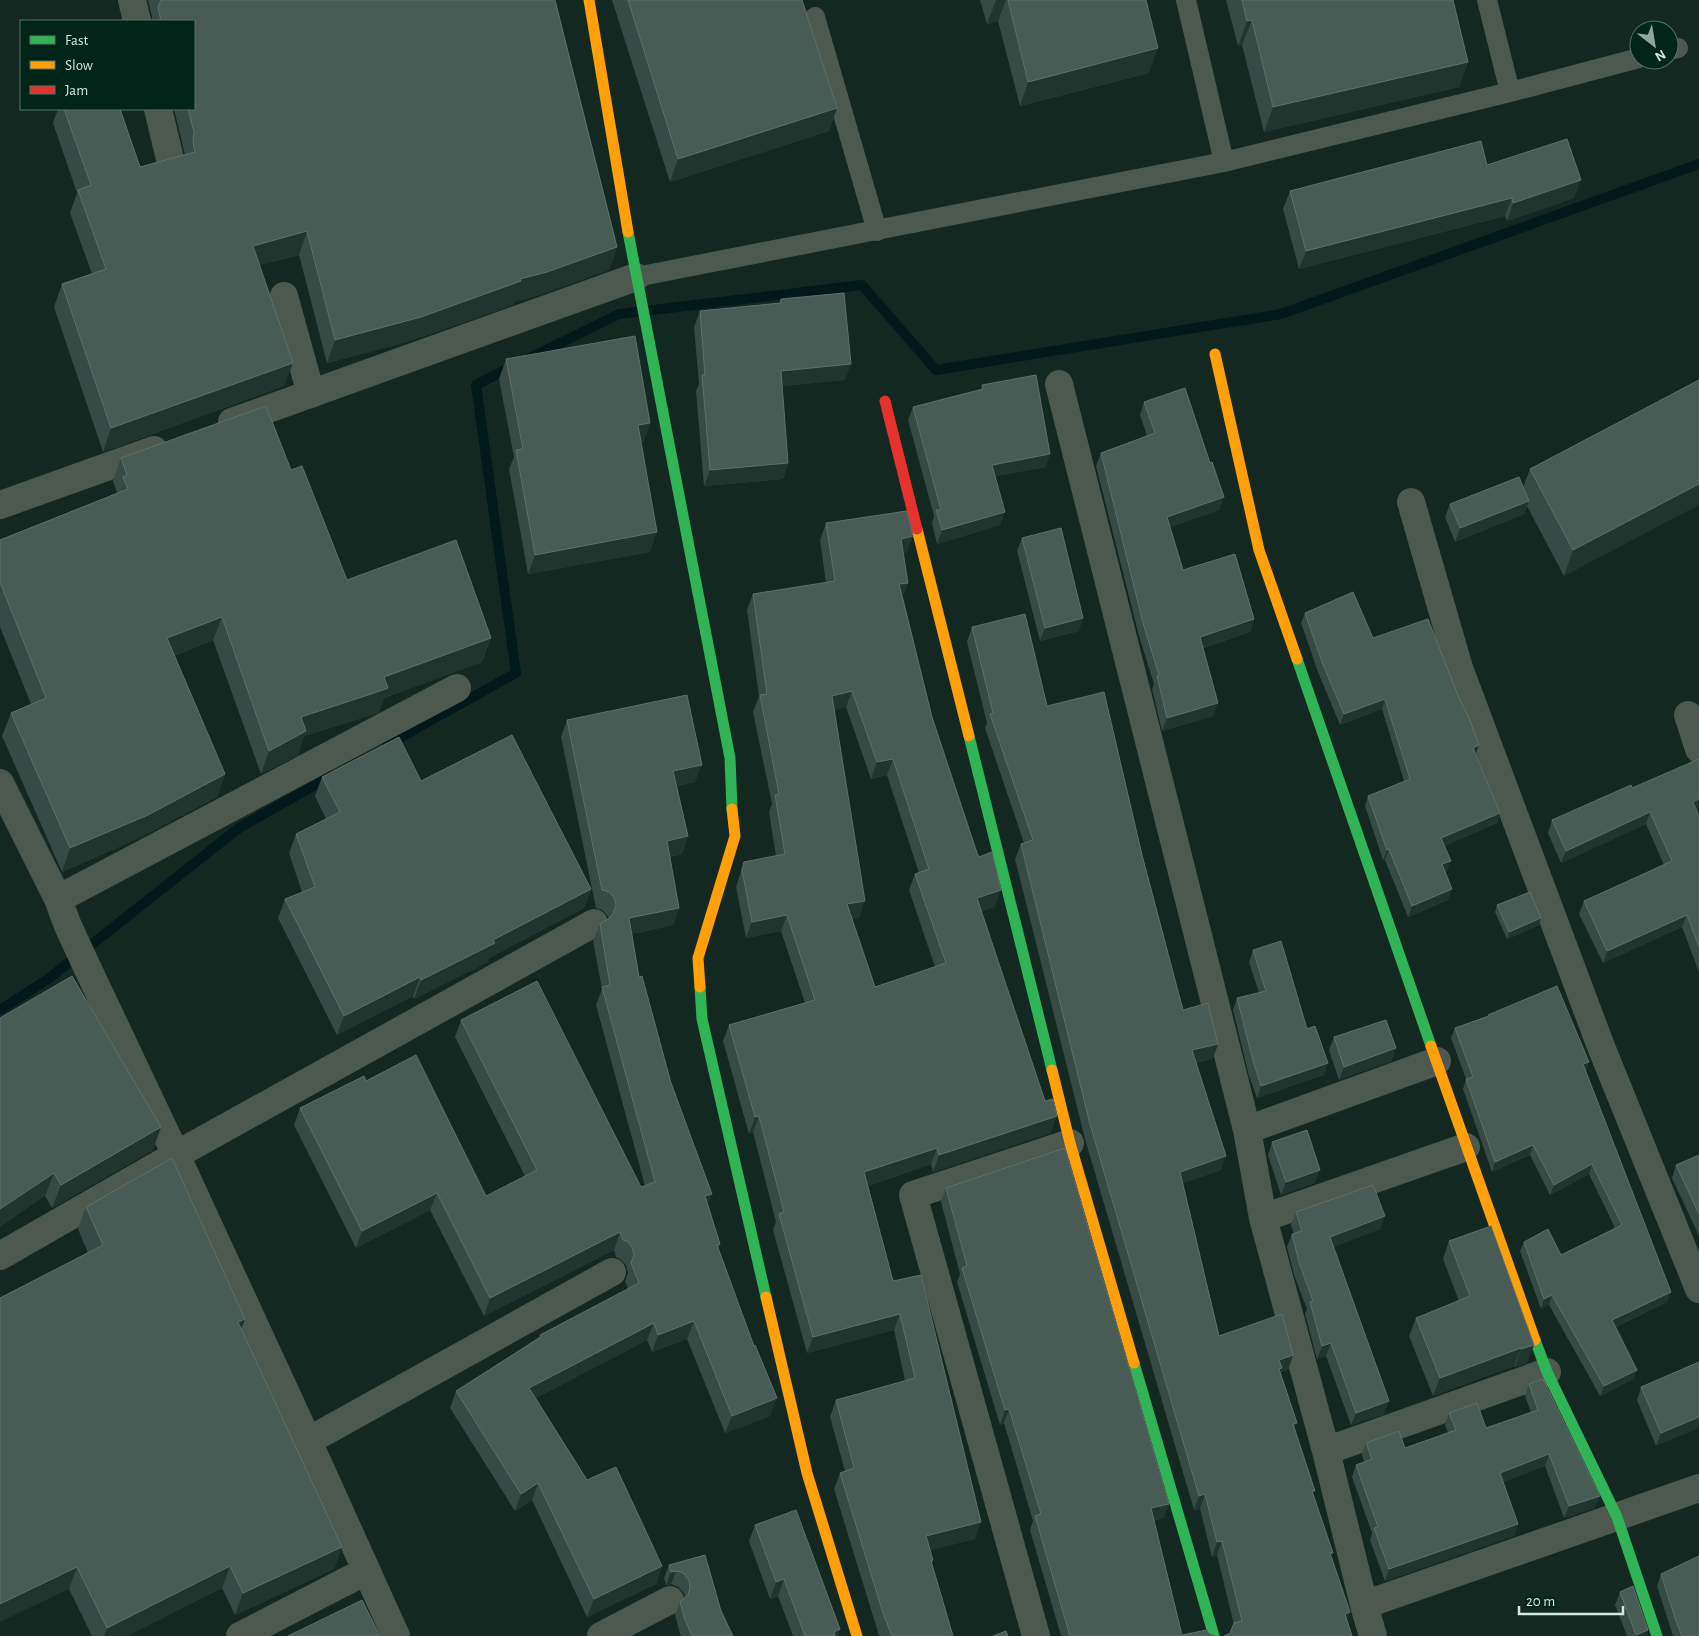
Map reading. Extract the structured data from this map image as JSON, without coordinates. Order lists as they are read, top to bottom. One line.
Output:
{"legend":["Fast","Slow","Jam"],"scale_bar":"20 m","north":"bottom right"}
